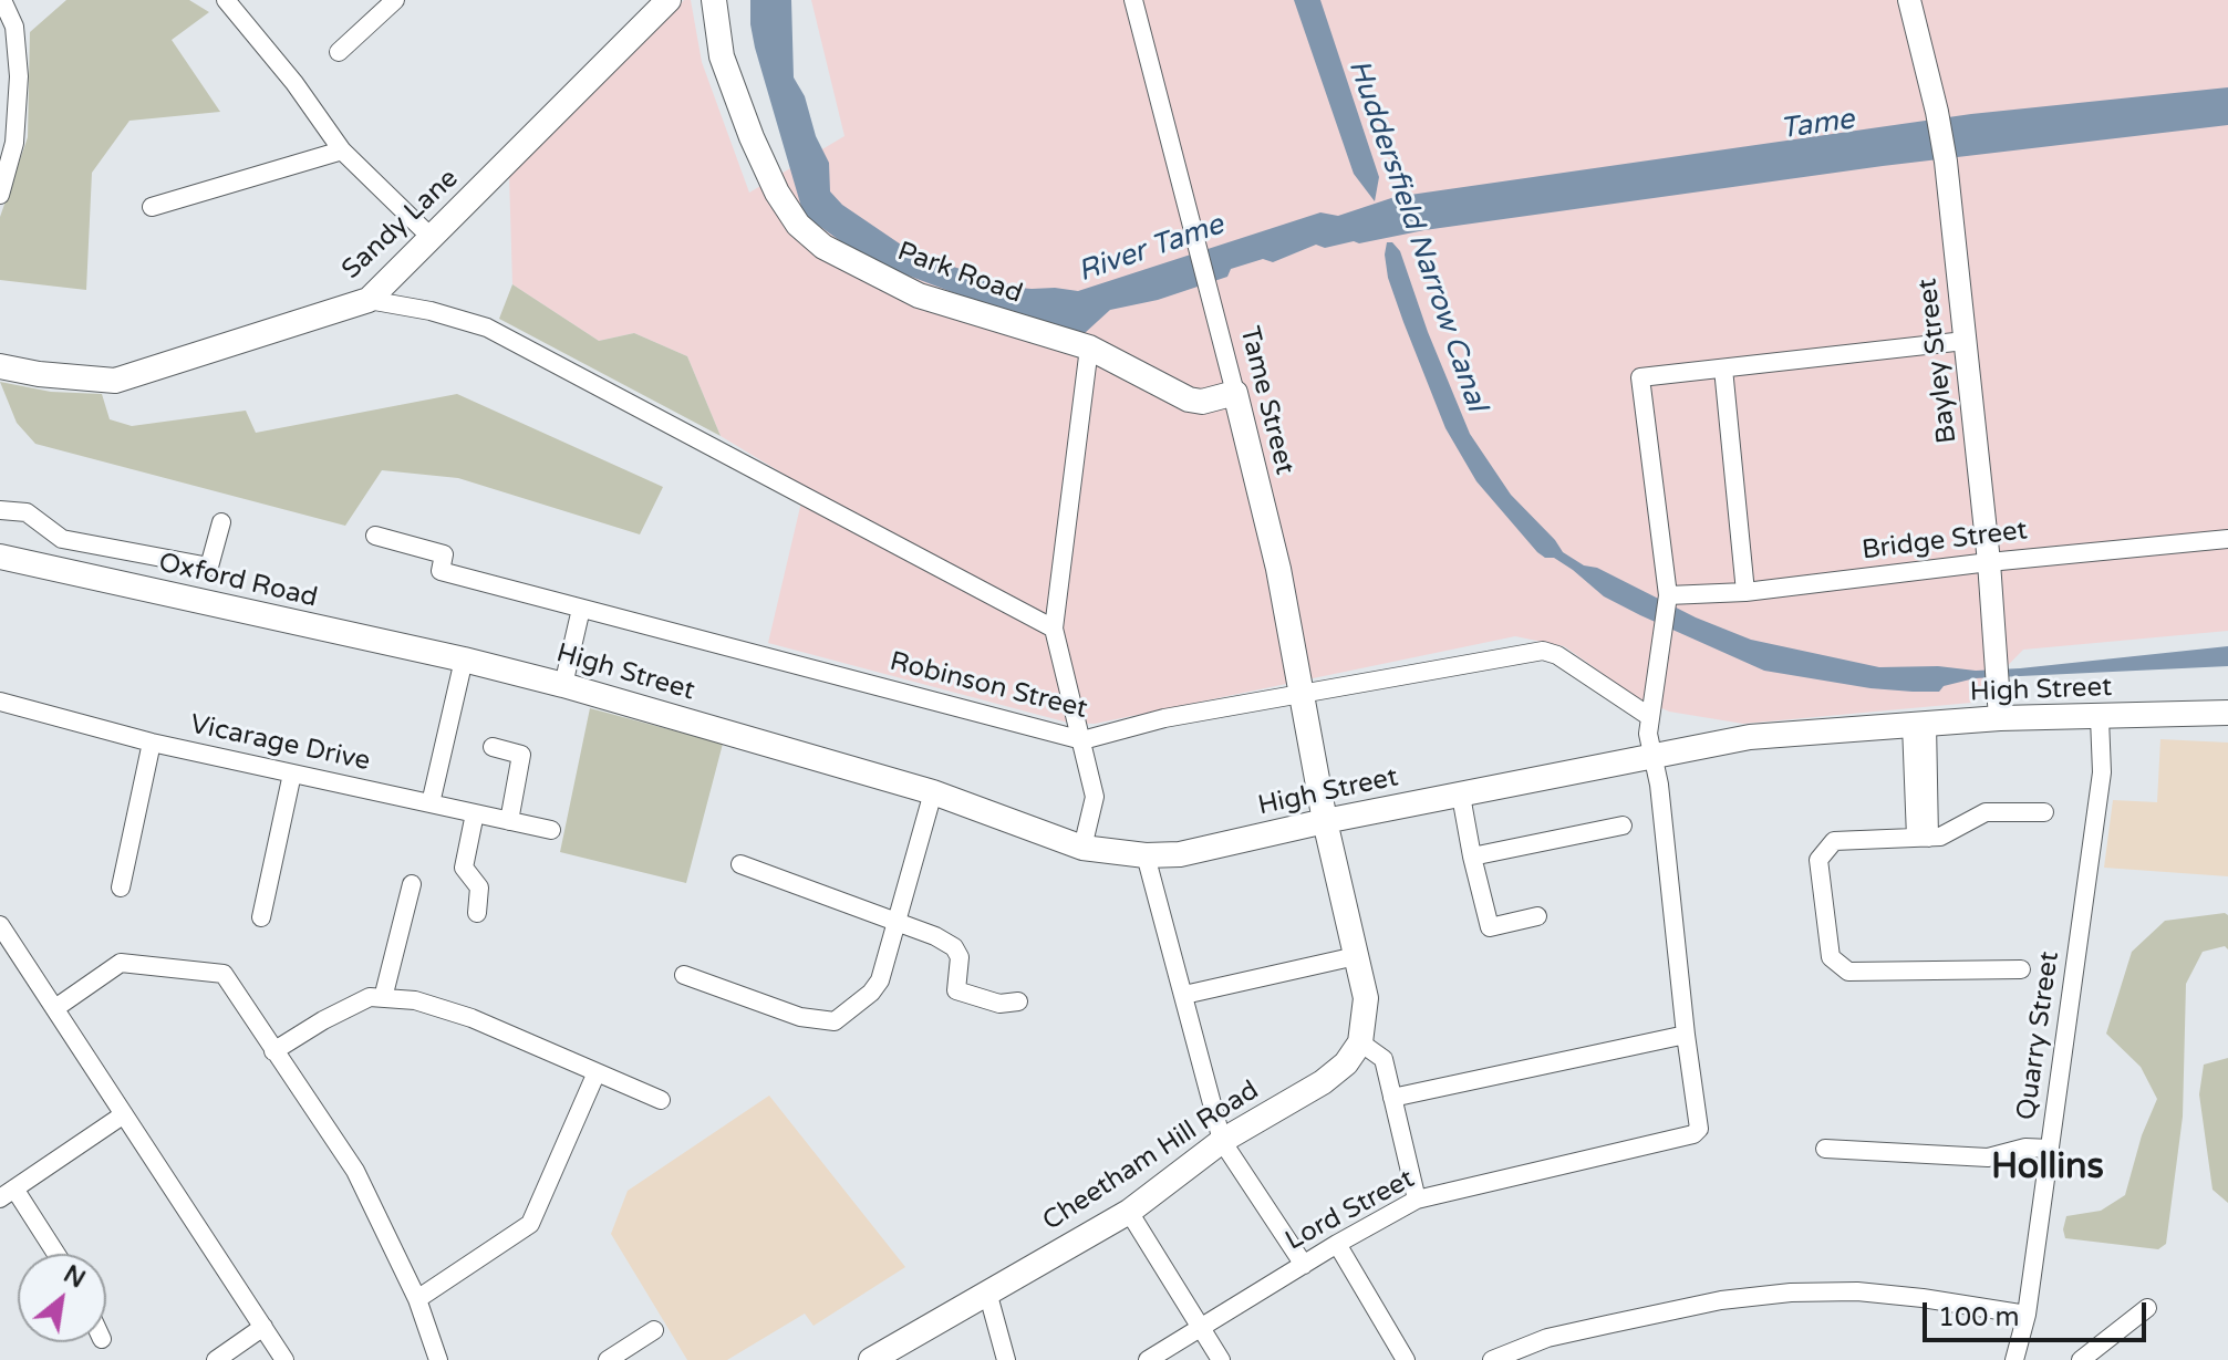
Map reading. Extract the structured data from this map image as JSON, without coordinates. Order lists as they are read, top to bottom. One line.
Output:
{"streets":{"main road":["Sandy Lane","Park Road","Tame Street","Oxford Road","High Street","Cheetham Hill Road"],"street":["Bayley Street","Bridge Street","Robinson Street","Vicarage Drive","Quarry Street","Lord Street"]},"crossings":[["Park Road","Tame Street"],["Bayley Street","Bridge Street"],["Bayley Street","High Street"],["Tame Street","High Street"],["Tame Street","Robinson Street"],["Tame Street","Cheetham Hill Road"],["Oxford Road","High Street"],["High Street","Quarry Street"]],"districts":["Hollins"],"water":["Tame","Huddersfield Narrow Canal","River Tame"],"scale_bar":"100 m","north":"top right"}
